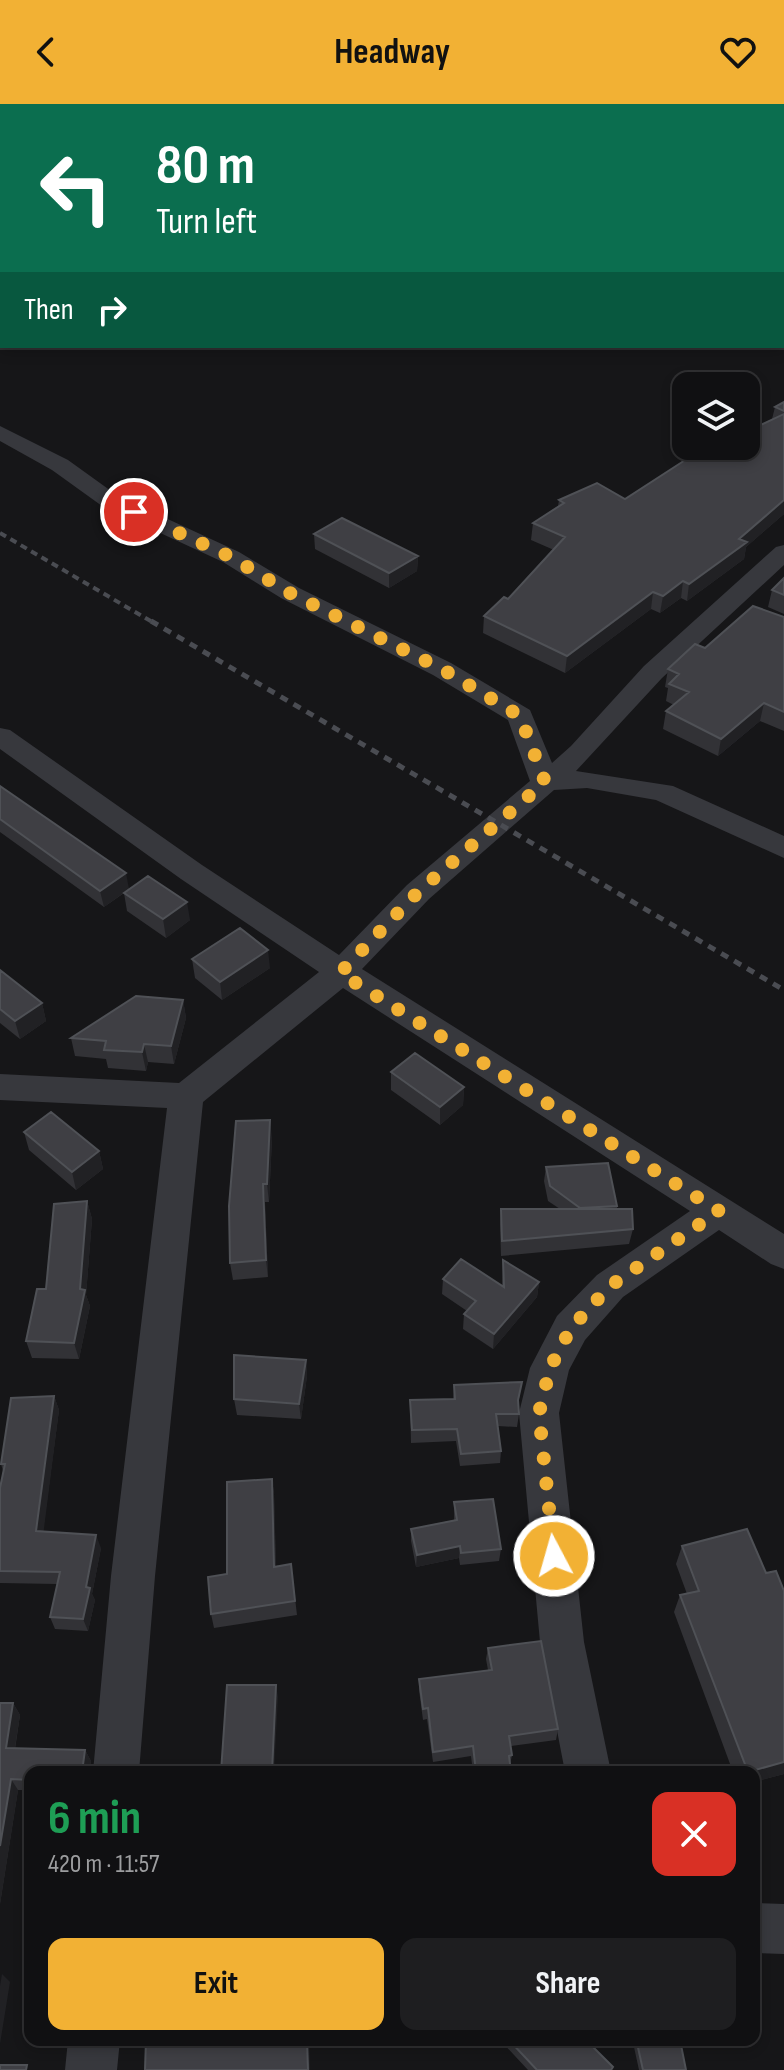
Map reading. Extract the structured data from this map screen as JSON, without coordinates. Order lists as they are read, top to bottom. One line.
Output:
{"page":{"header":"Headway","turn":["80 m","Turn left"],"then":"Then","heading":["6 min","420 m · 11:57"],"buttons":["Exit","Share"]}}
